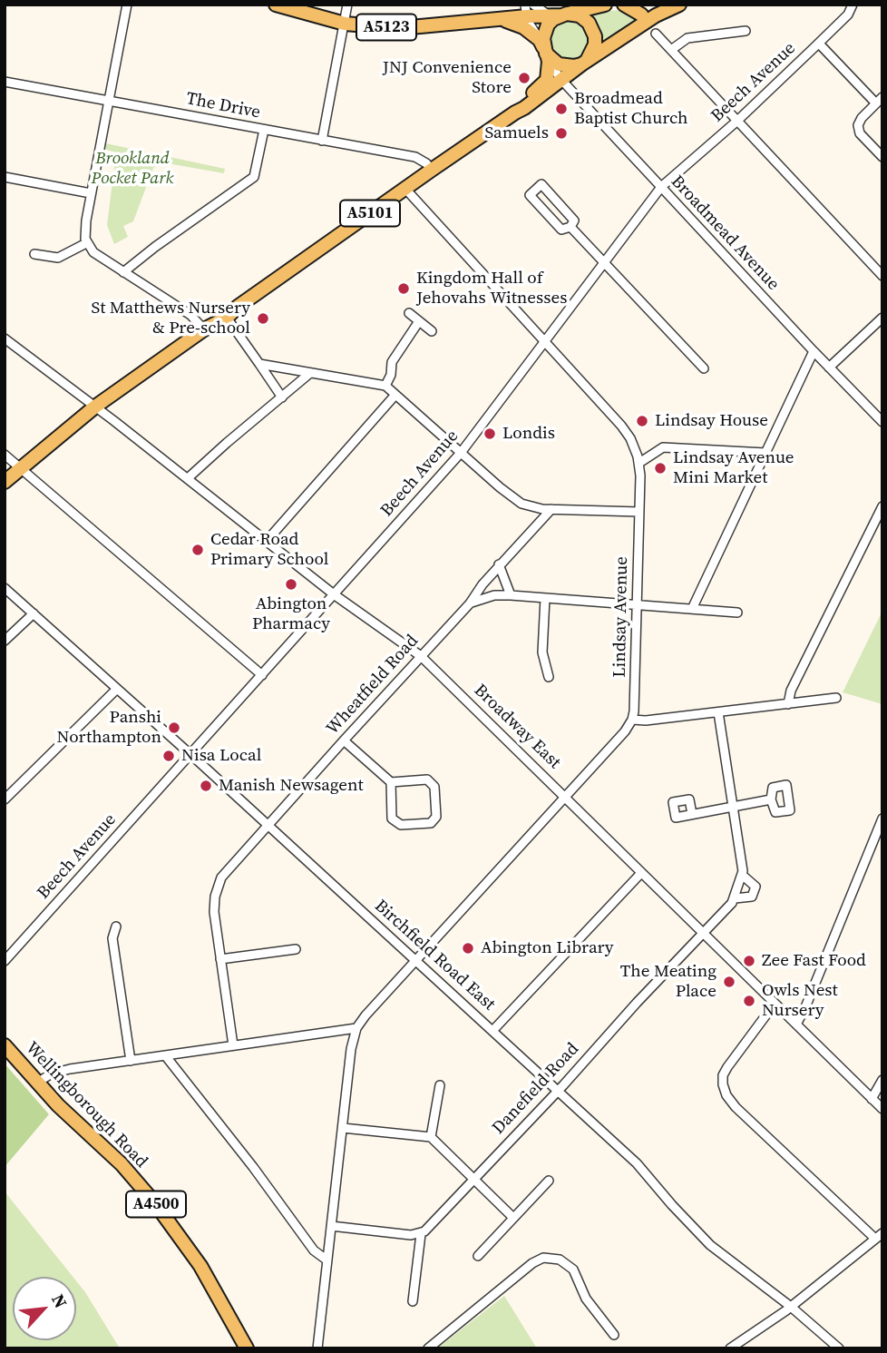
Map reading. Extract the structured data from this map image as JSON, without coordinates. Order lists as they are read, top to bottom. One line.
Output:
{"streets":{"main road":["A5123","A5101","Wellingborough Road","A4500"],"street":["Beech Avenue","The Drive","Broadmead Avenue","Lindsay Avenue","Wheatfield Road","Broadway East","Birchfield Road East","Danefield Road"]},"crossings":[["A5123","A5101"],["A5123","Broadmead Avenue"],["Beech Avenue","Broadmead Avenue"],["Beech Avenue","Lindsay Avenue"],["Beech Avenue","Broadway East"],["Beech Avenue","Birchfield Road East"],["The Drive","A5101"],["A5101","Broadmead Avenue"],["A5101","Lindsay Avenue"],["A5101","Broadway East"],["Wheatfield Road","Broadway East"],["Wheatfield Road","Birchfield Road East"],["Broadway East","Danefield Road"],["Birchfield Road East","Danefield Road"]],"parks":["Brookland Pocket Park"],"places":["JNJ Convenience Store","Broadmead Baptist Church","Samuels","Kingdom Hall of Jehovahs Witnesses","St Matthews Nursery & Pre-school","Lindsay House","Londis","Lindsay Avenue Mini Market","Cedar Road Primary School","Abington Pharmacy","Panshi Northampton","Nisa Local","Manish Newsagent","Abington Library","Zee Fast Food","The Meating Place","Owls Nest Nursery"],"north":"top right"}
